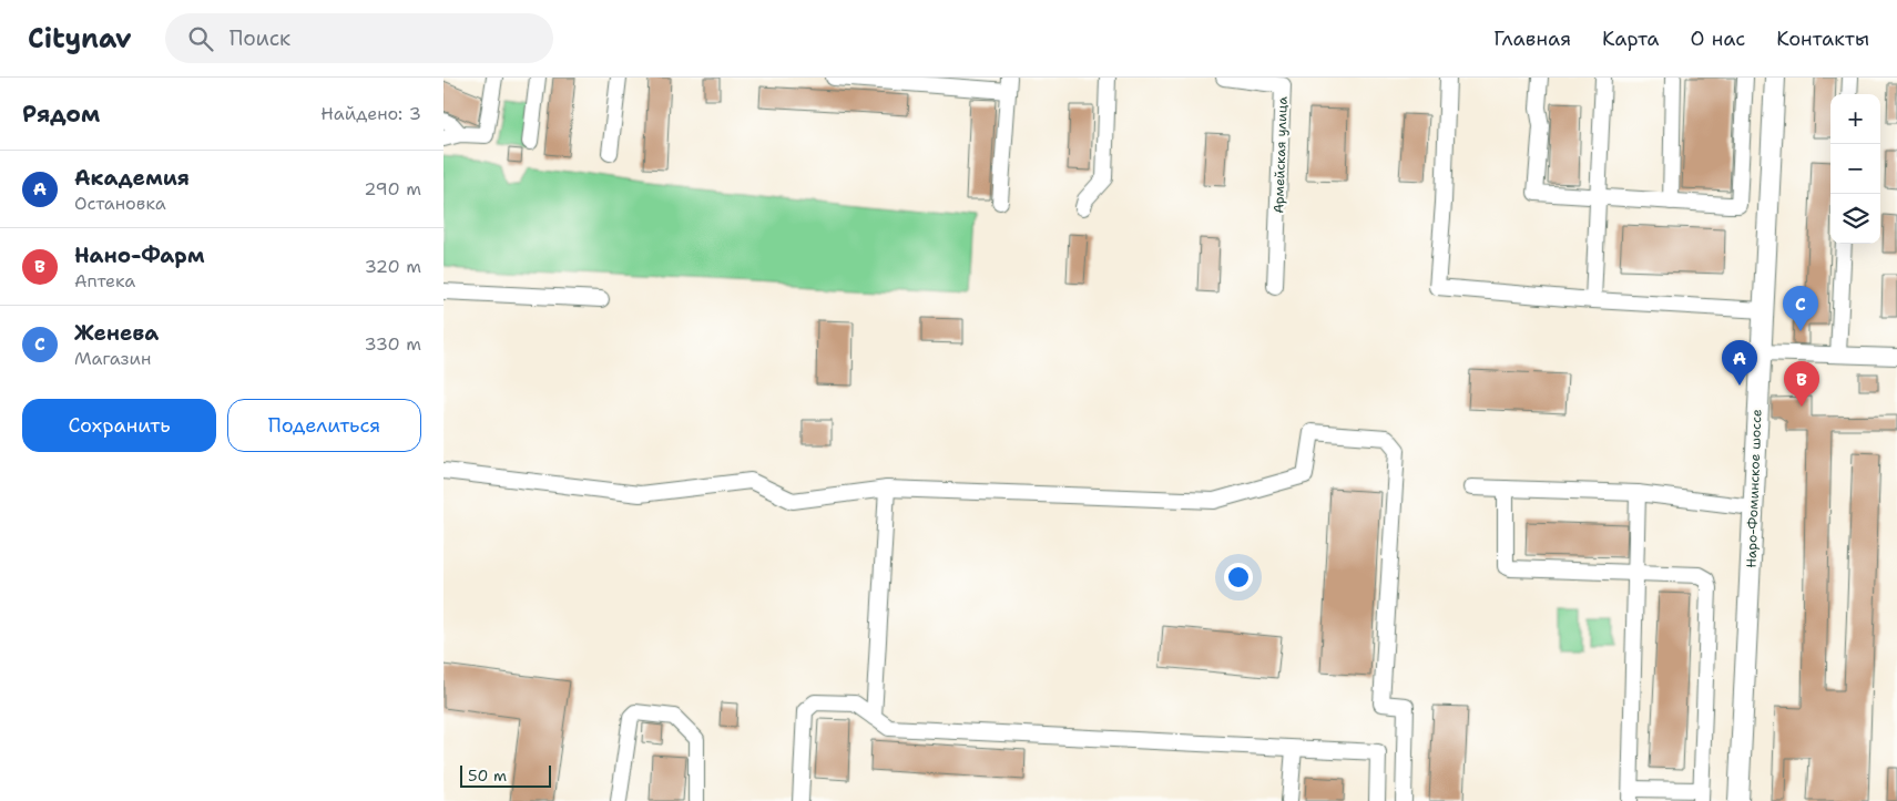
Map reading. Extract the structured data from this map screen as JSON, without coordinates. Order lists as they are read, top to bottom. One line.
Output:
{"streets":{"main road":["Наро-Фоминское шоссе"],"street":["Армейская улица"]},"scale_bar":"50 m","page":{"header":"Citynav","search":"Поиск","nav":["Главная","Карта","О нас","Контакты"],"heading":["Рядом","Найдено: 3"],"map_buttons":["+","−"],"list":[{"mark":"A","name":"Академия","note":"Остановка","value":"290 m"},{"mark":"B","name":"Нано-Фарм","note":"Аптека","value":"320 m"},{"mark":"C","name":"Женева","note":"Магазин","value":"330 m"}],"pins":["C","A","B"],"buttons":["Сохранить","Поделиться"],"scale":"50 m"}}
